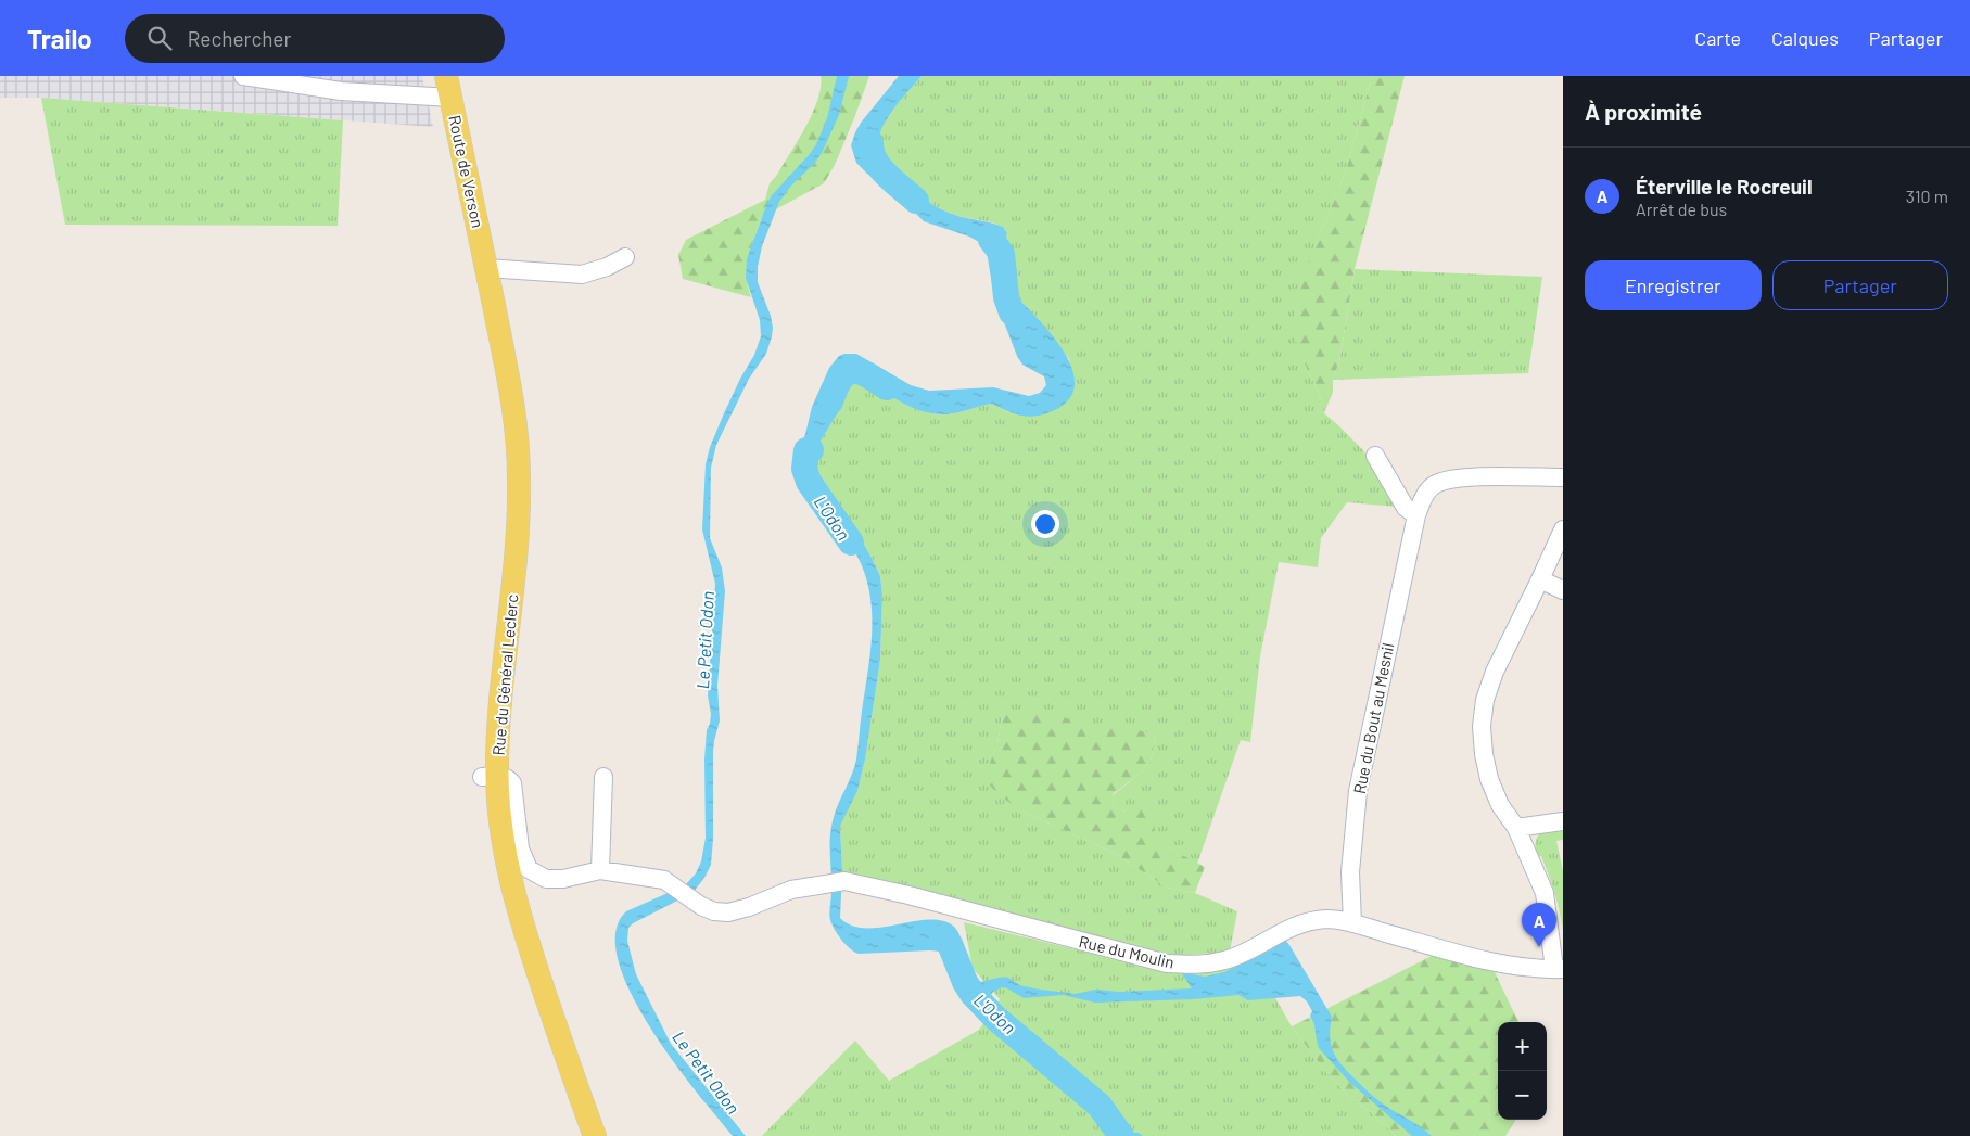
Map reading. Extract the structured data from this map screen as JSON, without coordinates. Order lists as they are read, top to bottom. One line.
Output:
{"streets":{"main road":["Route de Verson","Rue du Général Leclerc"],"street":["Rue du Bout au Mesnil","Rue du Moulin"]},"crossings":[["Route de Verson","Rue du Général Leclerc"],["Rue du Bout au Mesnil","Rue du Moulin"]],"water":["L'Odon","Le Petit Odon"],"page":{"header":"Trailo","search":"Rechercher","nav":["Carte","Calques","Partager"],"heading":"À proximité","list":[{"mark":"A","name":"Éterville le Rocreuil","note":"Arrêt de bus","value":"310 m"}],"buttons":["Enregistrer","Partager"],"pins":"A","map_buttons":["+","−"]}}
